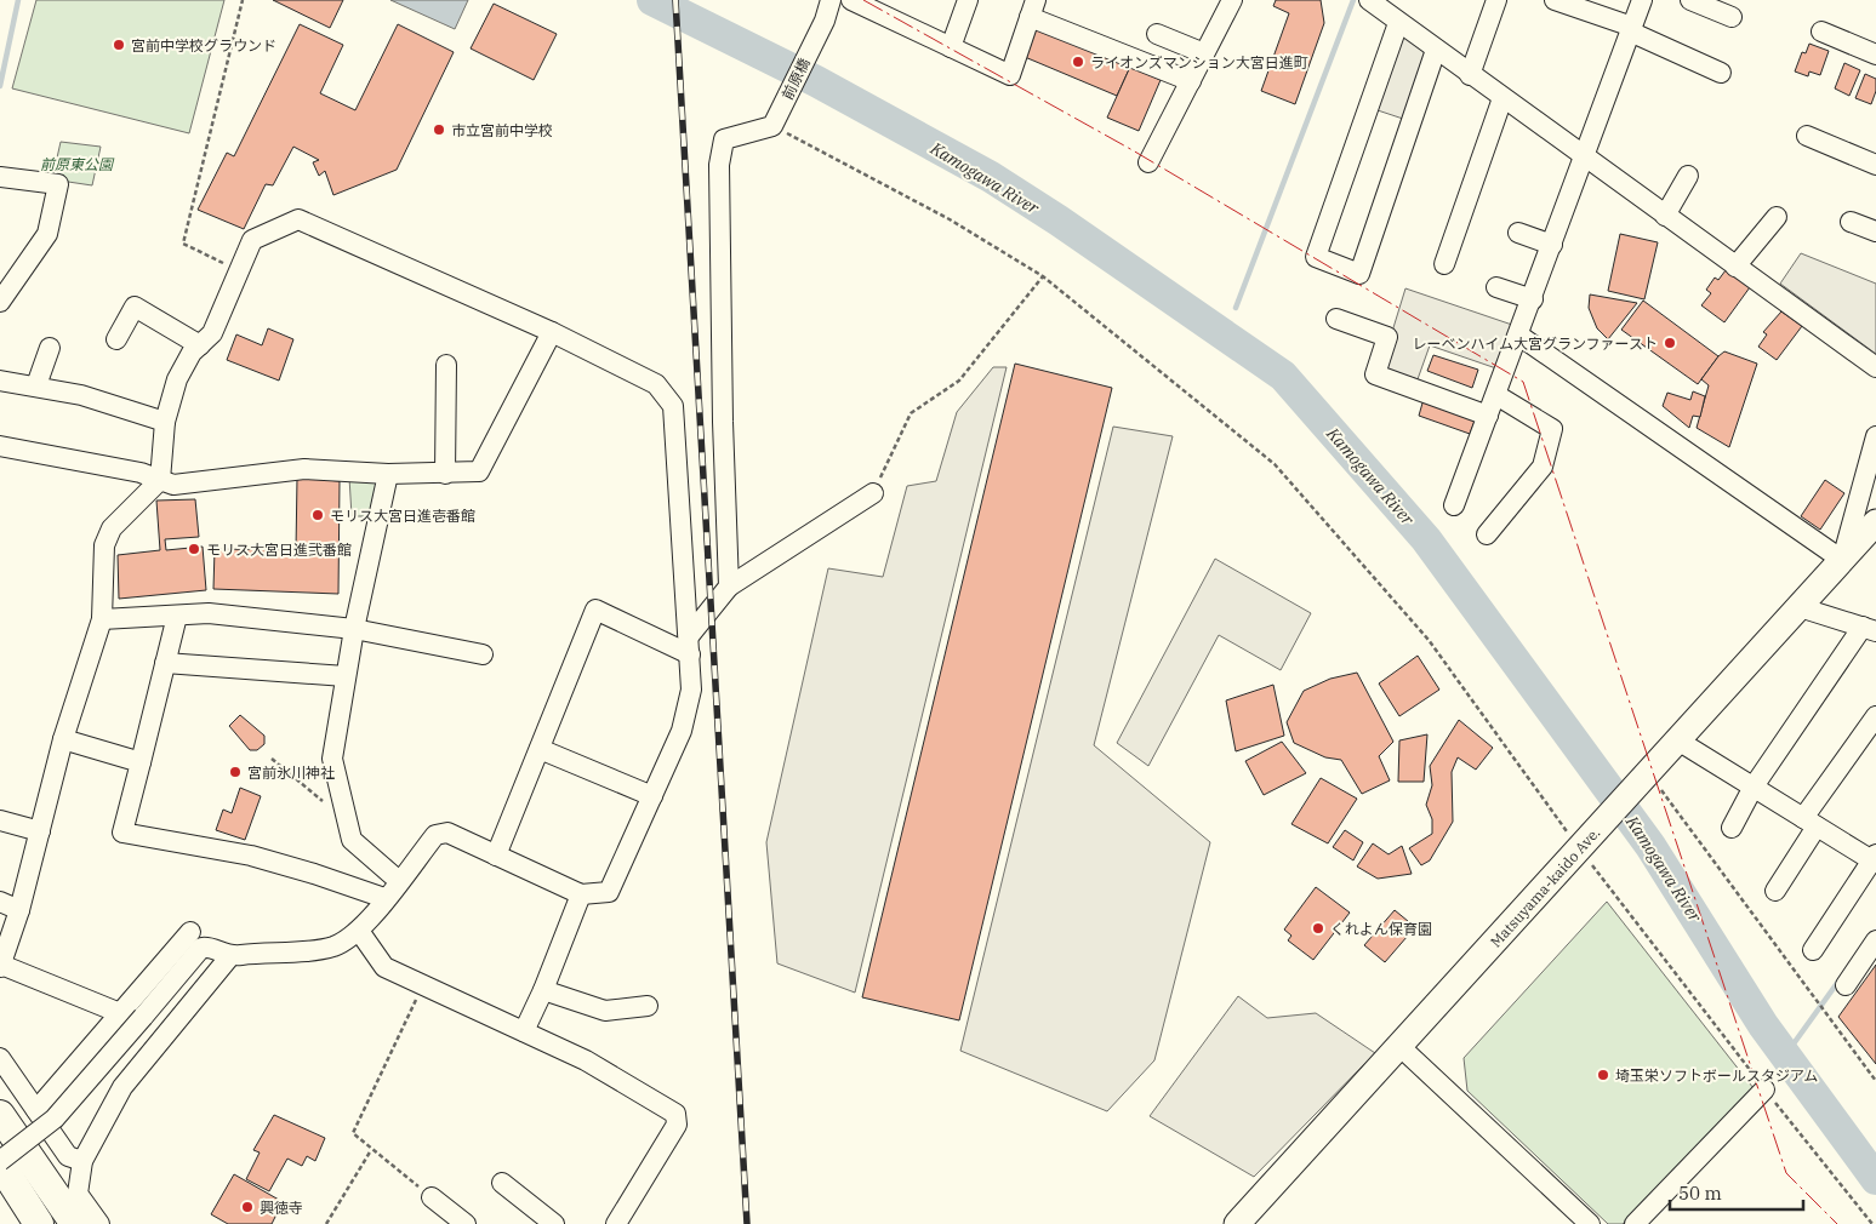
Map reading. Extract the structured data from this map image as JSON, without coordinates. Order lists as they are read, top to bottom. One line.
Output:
{"streets":{"main road":["Matsuyama-kaido Ave."],"street":["前原橋"]},"water":["Kamogawa River"],"parks":["前原東公園"],"places":["宮前中学校グラウンド","ライオンズマンション大宮日進町","市立宮前中学校","レーベンハイム大宮グランファースト","モリス大宮日進壱番館","モリス大宮日進弐番館","宮前氷川神社","くれよん保育園","埼玉栄ソフトボールスタジアム","興徳寺"],"scale_bar":"50 m"}
